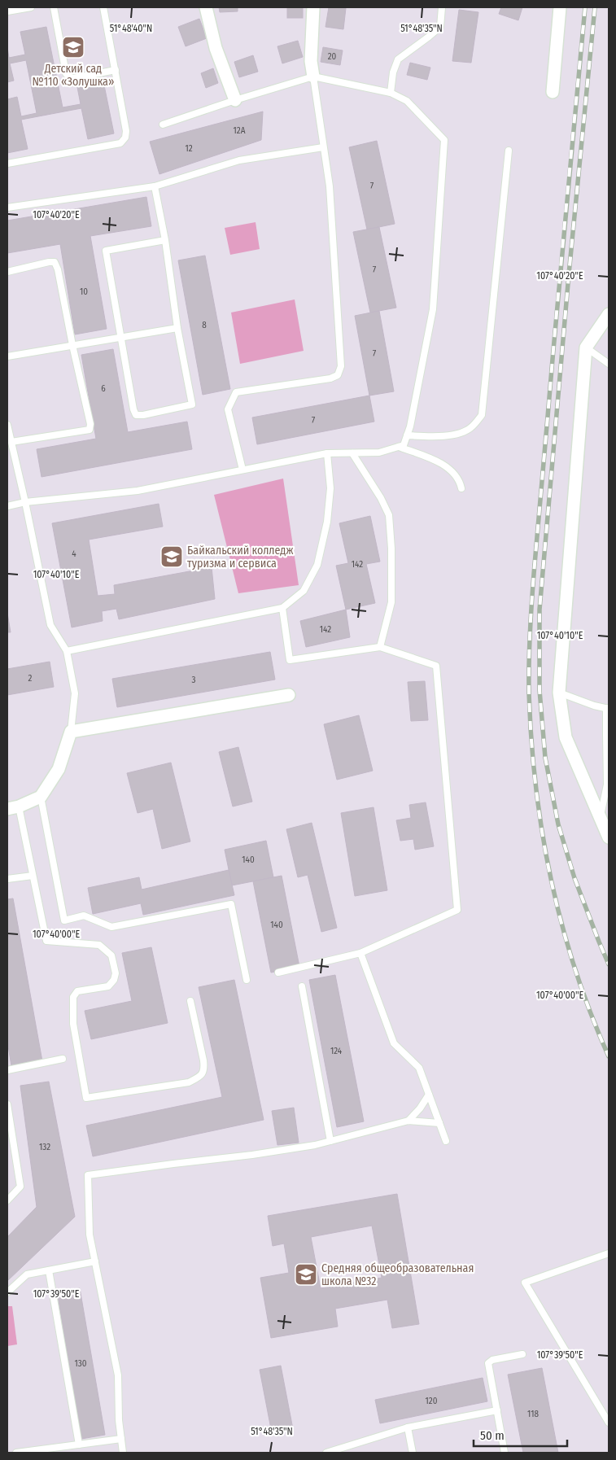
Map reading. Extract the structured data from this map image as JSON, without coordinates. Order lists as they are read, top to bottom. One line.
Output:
{"places":{"school or university":["Детский сад №110 «Золушка»","Байкальский колледж туризма и сервиса","Средняя общеобразовательная школа №32"]},"house_numbers":["20","12А","12","7","7","10","8","7","6","7","4","142","142","2","3","140","140","124","132","130","120","118"],"scale_bar":"50 m","coordinates":["51°48'40\"N","51°48'35\"N","107°40'20\"E","107°40'10\"E","107°40'00\"E","107°39'50\"E"]}
